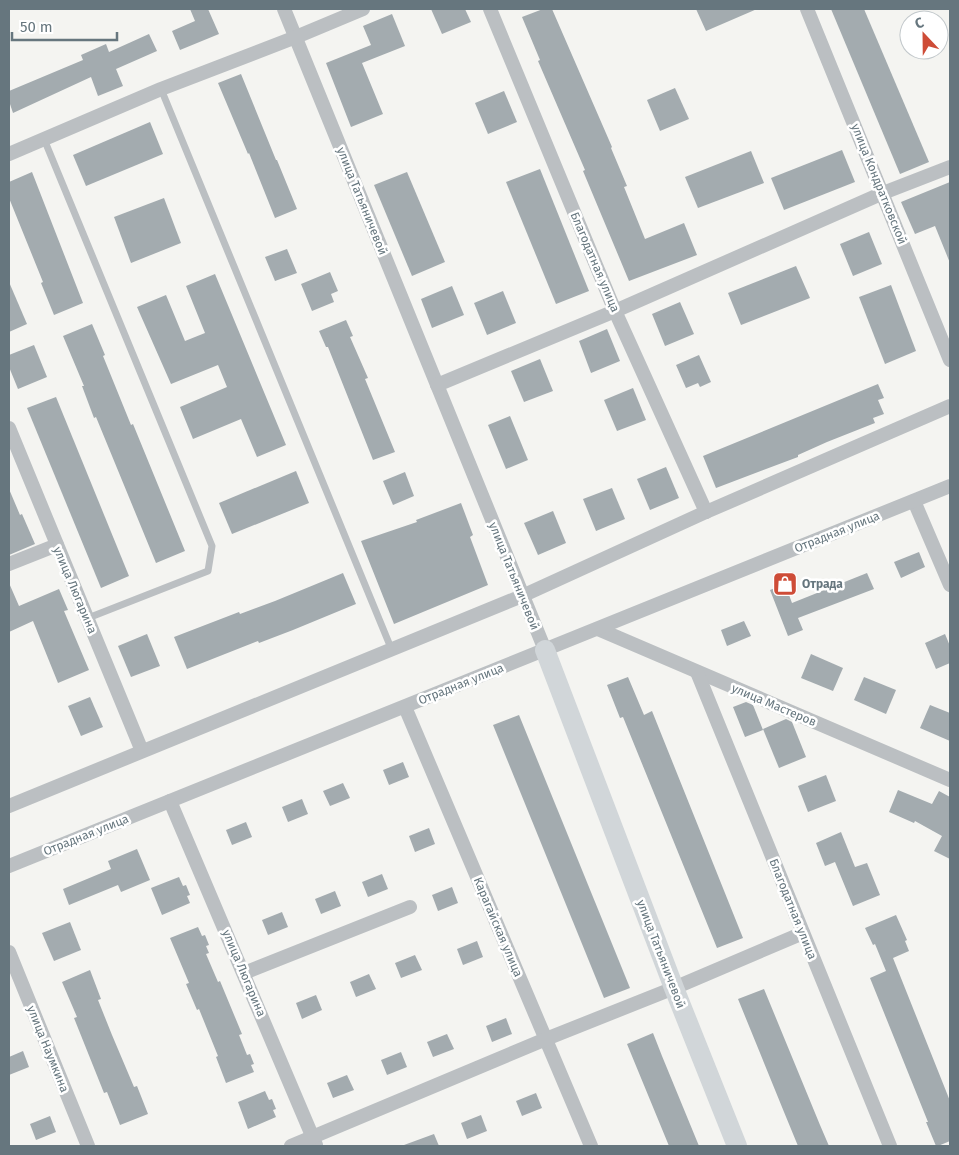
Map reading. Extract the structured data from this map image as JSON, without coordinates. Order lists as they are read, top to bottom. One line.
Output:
{"streets":{"street":["улица Кондратковской","улица Татьяничевой","Благодатная улица","Отрадная улица","улица Люгарина","улица Мастеров","Карагайская улица","улица Наумкина"]},"crossings":[["улица Татьяничевой","Отрадная улица"],["Благодатная улица","улица Мастеров"],["Отрадная улица","улица Люгарина"],["Отрадная улица","улица Мастеров"],["Отрадная улица","Карагайская улица"]],"places":{"shop":["Отрада"]},"scale_bar":"50 m","north":"top"}
